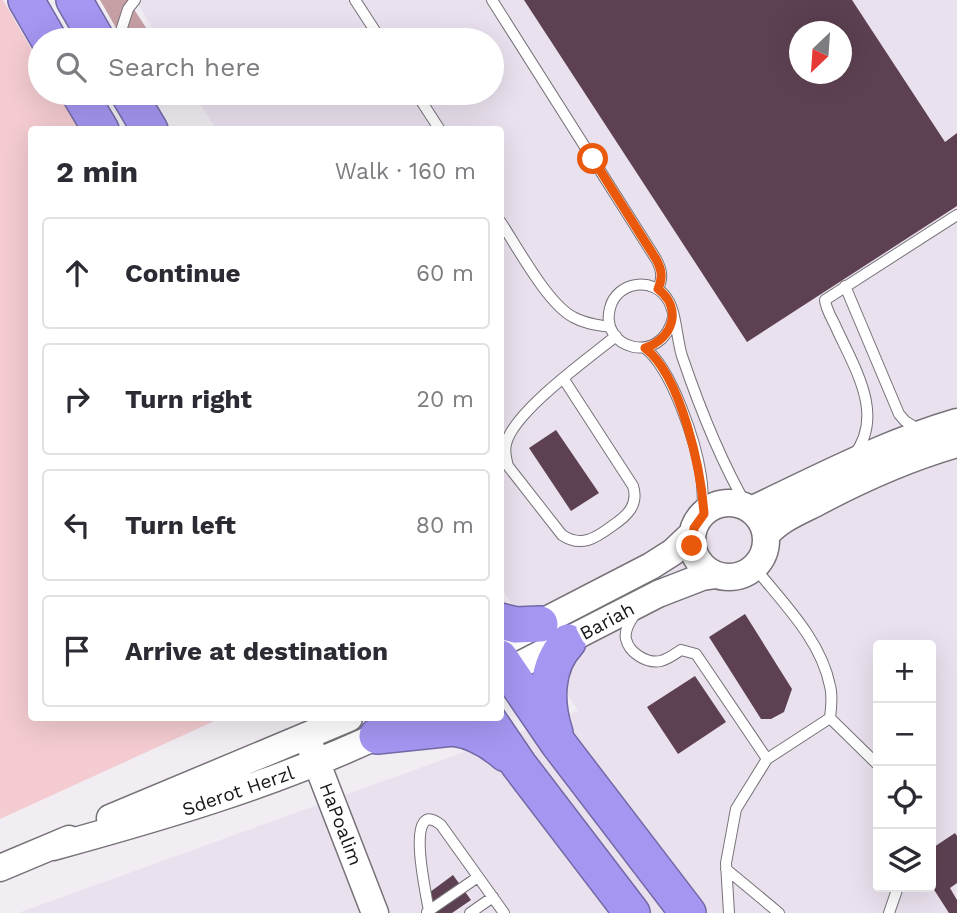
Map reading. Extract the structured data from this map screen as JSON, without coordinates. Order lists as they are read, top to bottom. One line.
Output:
{"streets":{"street":["Bariah","Sderot Herzl","HaPoalim"]},"crossings":[["Sderot Herzl","HaPoalim"]],"north":"bottom left","page":{"search":"Search here","heading":["2 min","Walk · 160 m"],"list":[["Continue","60 m"],["Turn right","20 m"],["Turn left","80 m"],"Arrive at destination"],"map_buttons":["+","−"]}}
